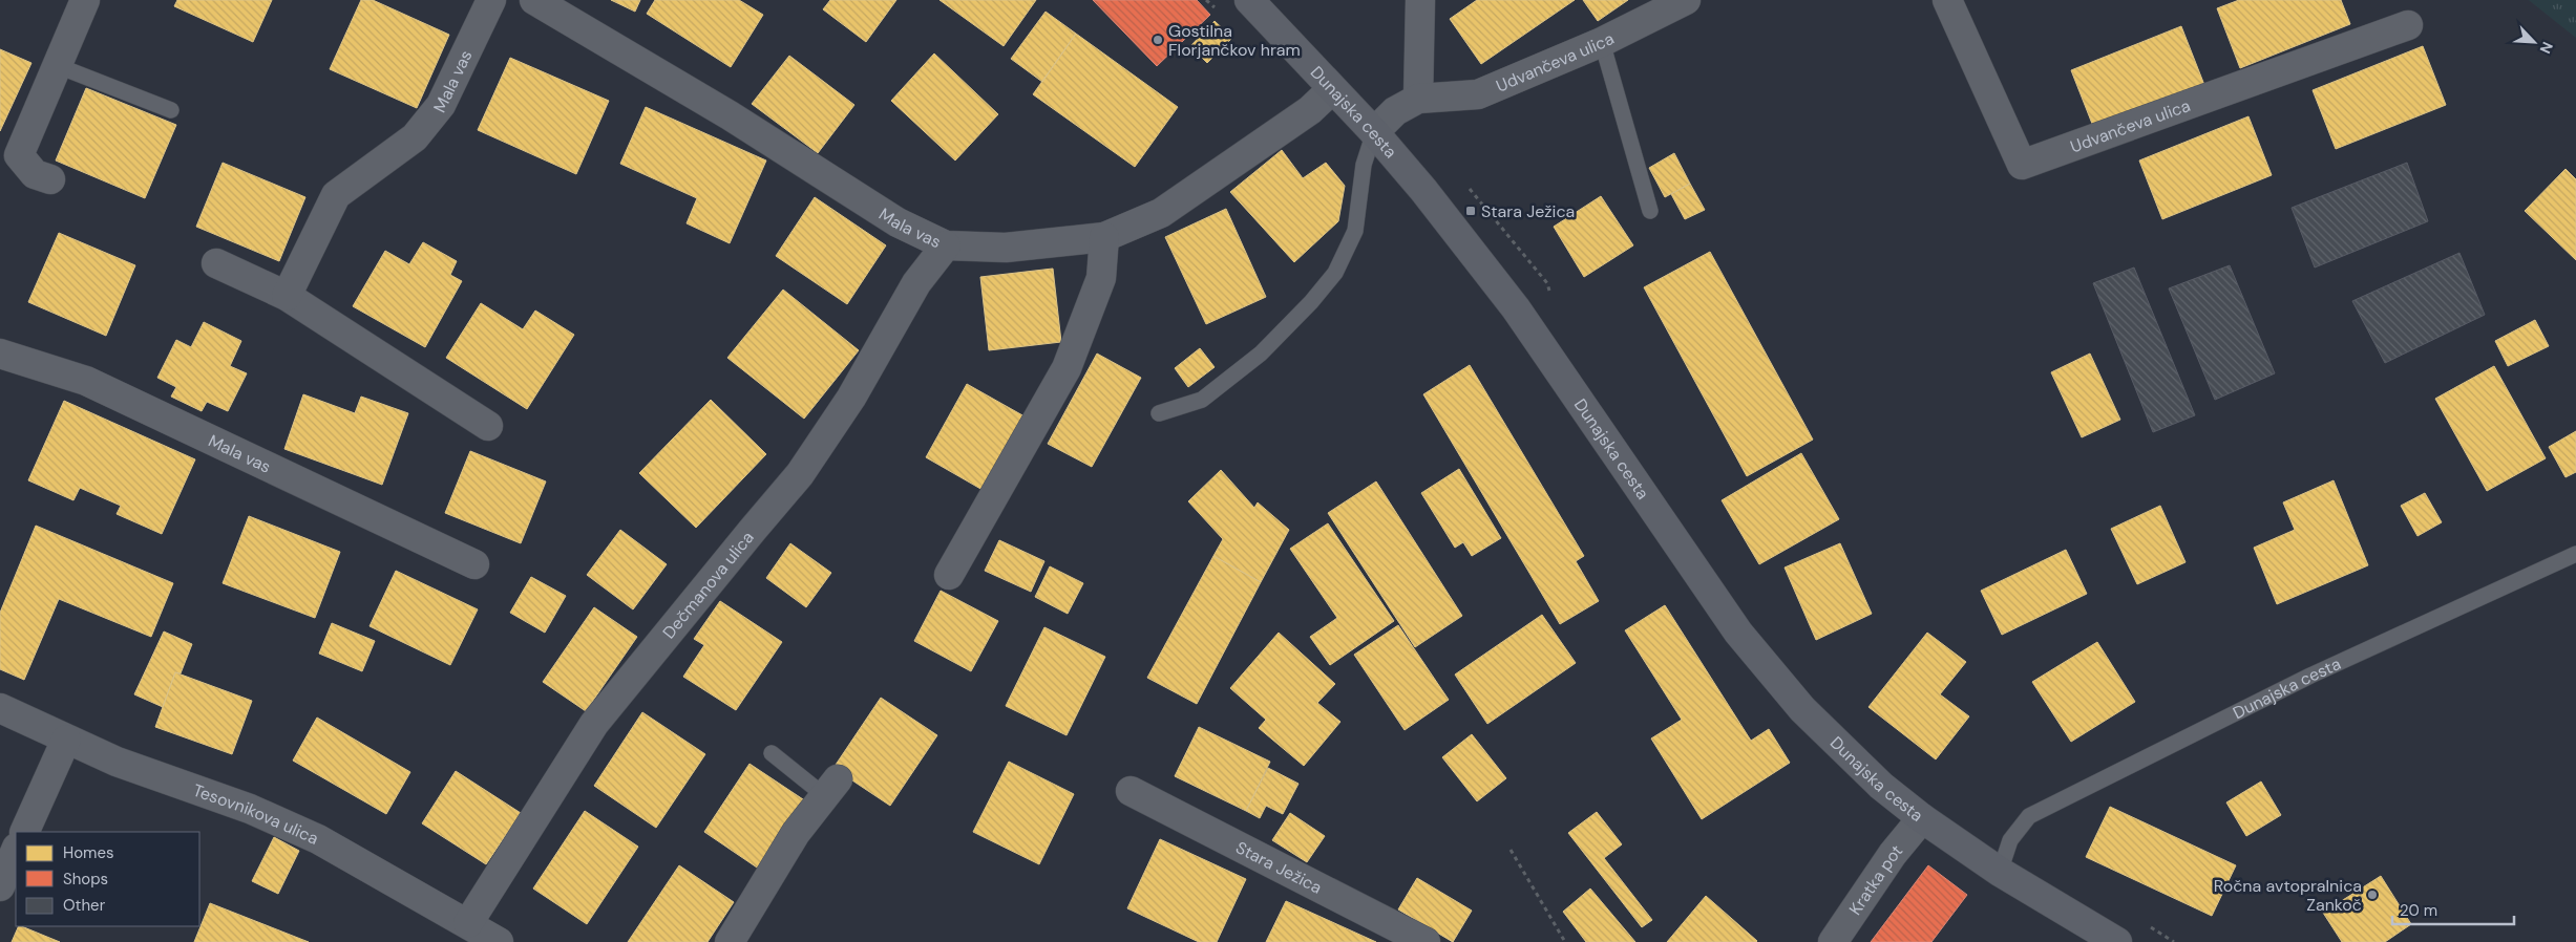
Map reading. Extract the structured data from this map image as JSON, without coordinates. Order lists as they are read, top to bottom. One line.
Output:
{"streets":{"main road":["Dunajska cesta"],"street":["Udvančeva ulica","Mala vas","Dečmanova ulica","Tesovnikova ulica","Stara Ježica","Kratka pot"]},"crossings":[["Udvančeva ulica","Dunajska cesta"],["Mala vas","Dunajska cesta"],["Mala vas","Dečmanova ulica"],["Dunajska cesta","Kratka pot"],["Dečmanova ulica","Tesovnikova ulica"]],"places":{"other":["Gostilna Florjančkov hram","Ročna avtopralnica Zankoč"],"transit":["Stara Ježica"]},"legend":["Homes","Shops","Other"],"scale_bar":"20 m","north":"bottom right"}
